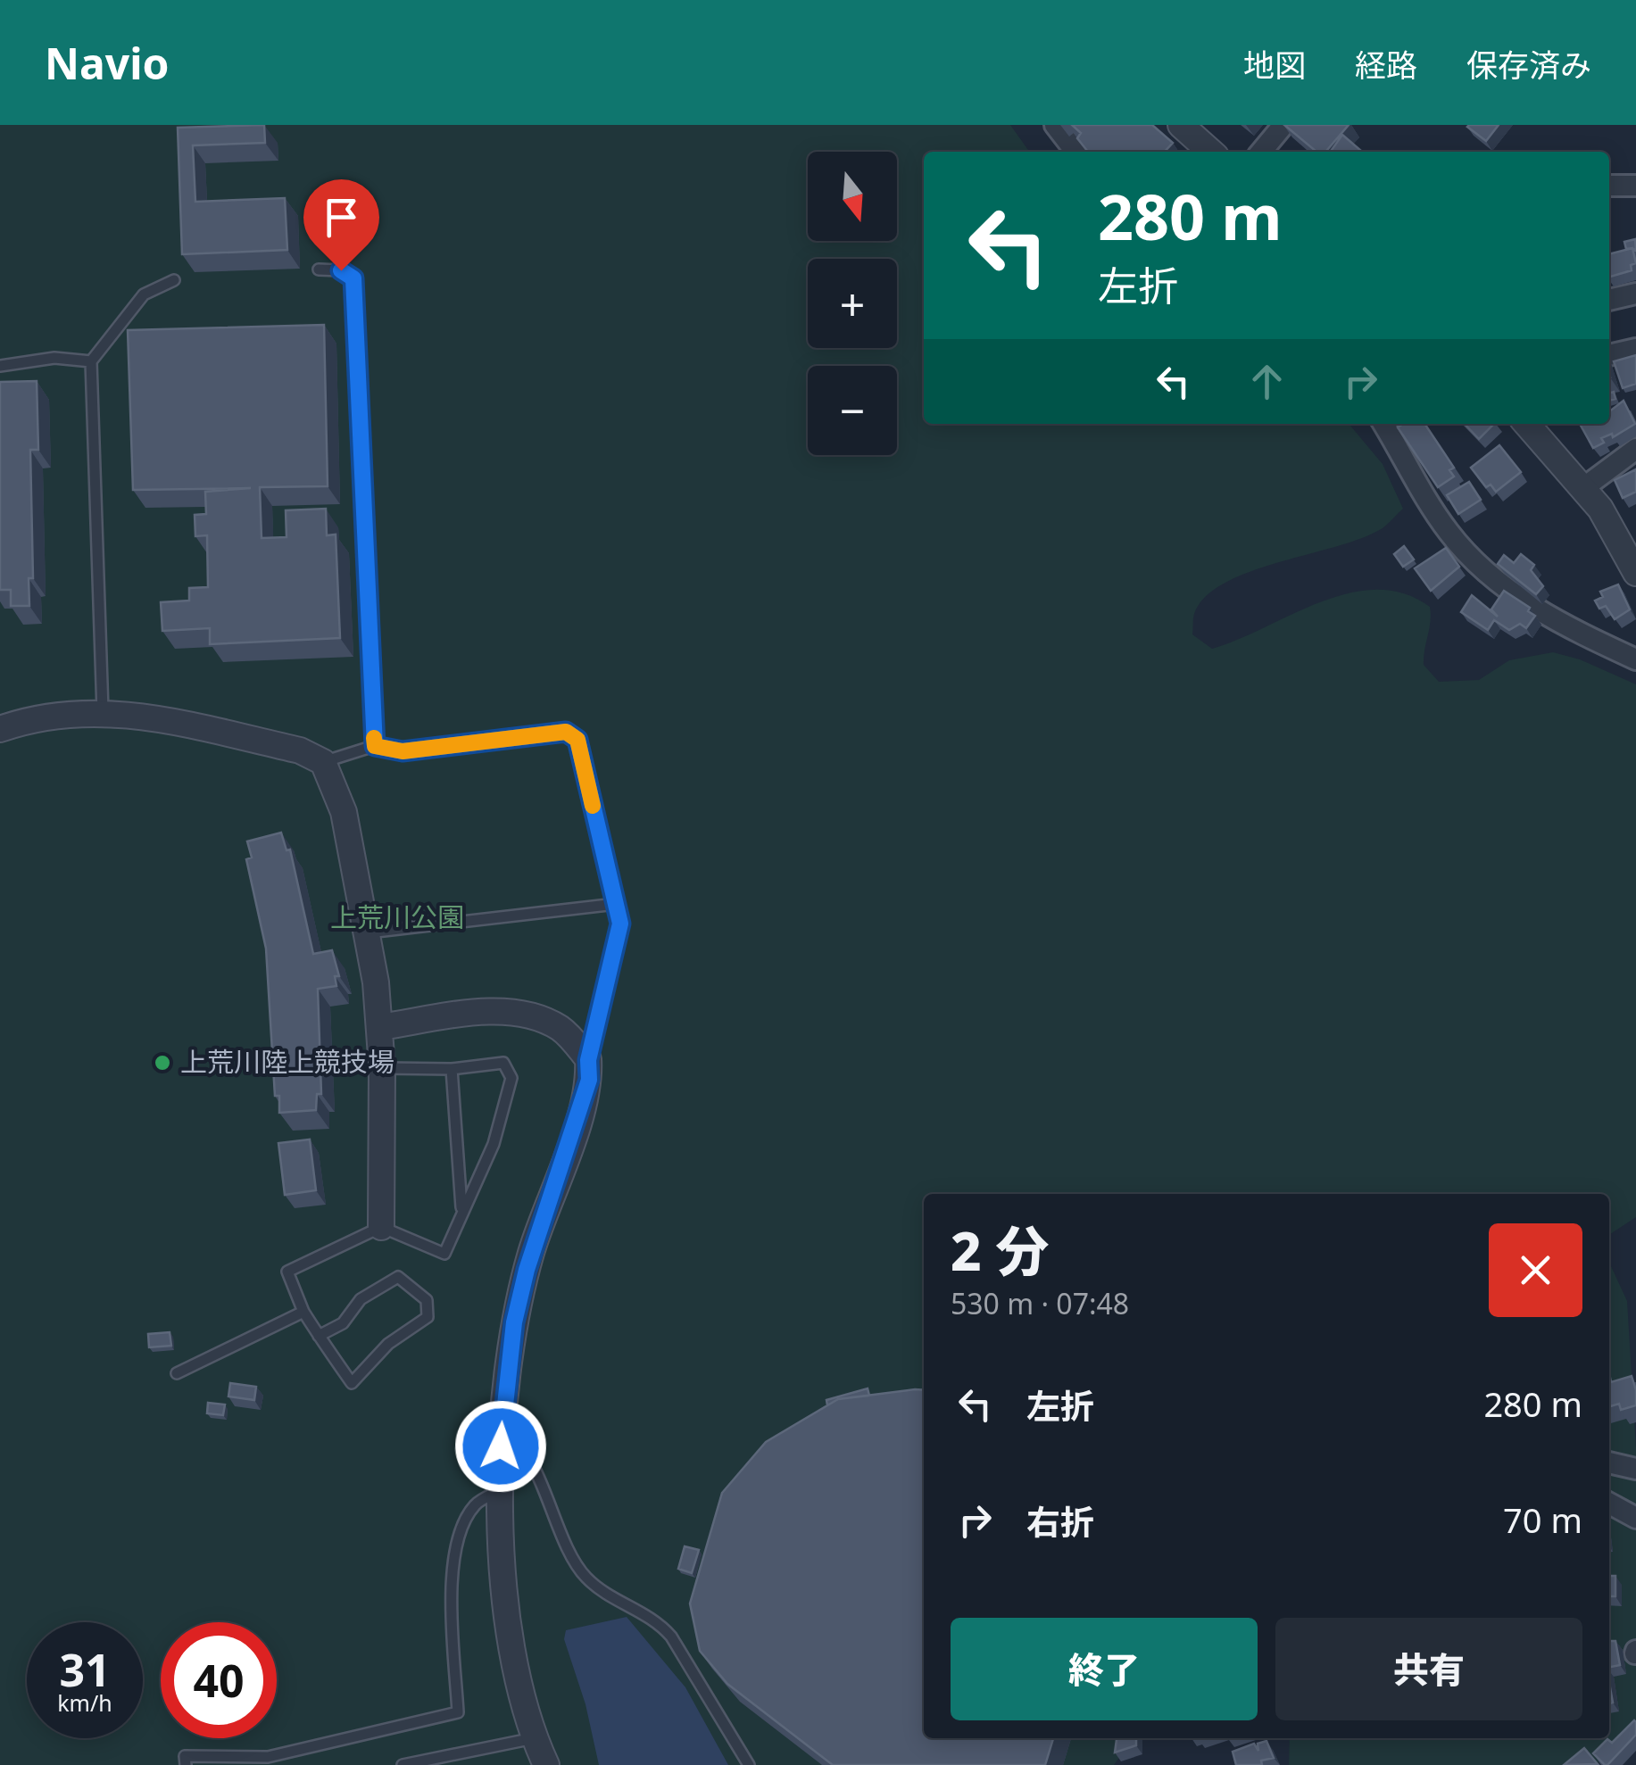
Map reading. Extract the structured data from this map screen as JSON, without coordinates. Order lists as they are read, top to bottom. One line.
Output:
{"parks":["上荒川公園"],"places":["上荒川陸上競技場"],"north":"bottom","page":{"header":"Navio","nav":["地図","経路","保存済み"],"map_buttons":["+","−"],"turn":["280 m","左折"],"heading":["2 分","530 m · 07:48"],"list":[{"name":"左折","value":"280 m"},{"name":"右折","value":"70 m"}],"buttons":["終了","共有"],"speed":"31 km/h","limit":"40"}}
